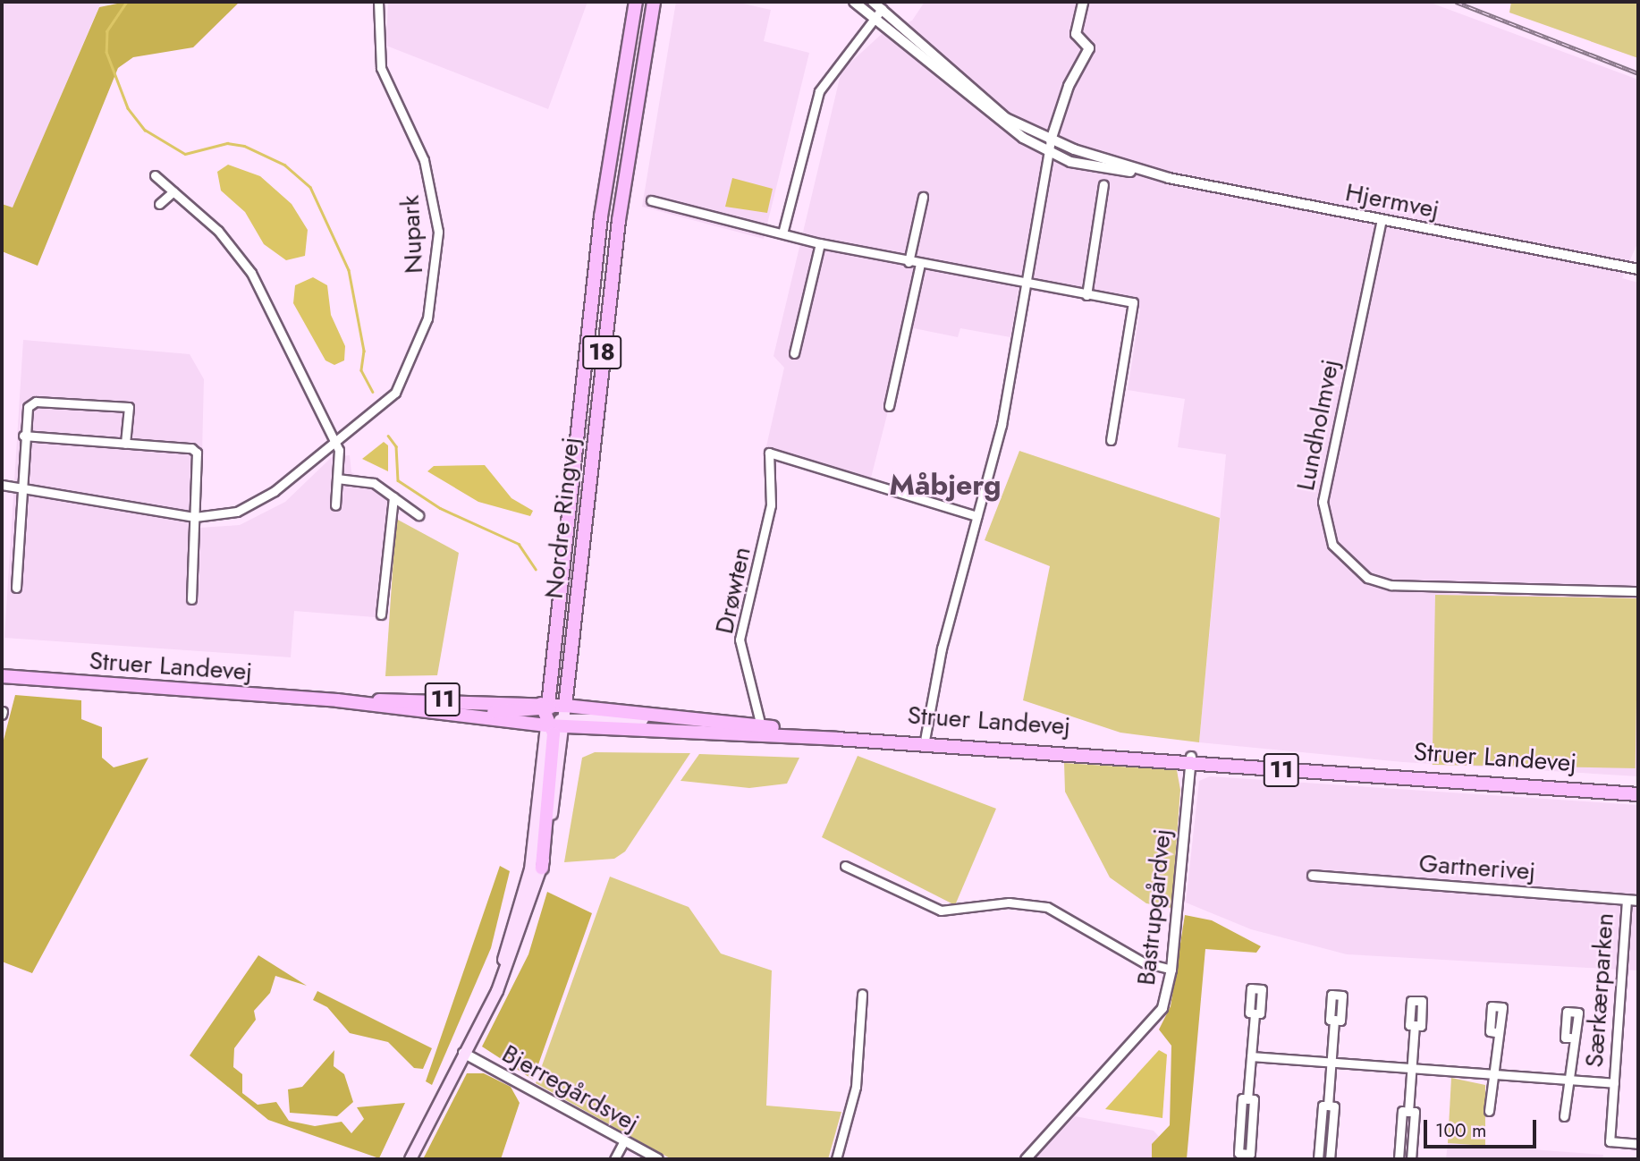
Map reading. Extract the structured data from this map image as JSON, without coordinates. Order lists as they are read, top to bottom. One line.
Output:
{"streets":{"main road":["18","Nordre Ringvej","Struer Landevej","11"],"street":["Hjermvej","Nupark","Lundholmvej","Drøwten","Gartnerivej","Bastrupgårdvej","Særkærparken","Bjerregårdsvej"]},"crossings":[["Hjermvej","Lundholmvej"],["Nordre Ringvej","Struer Landevej"],["Nordre Ringvej","Bjerregårdsvej"],["Drøwten","Struer Landevej"],["Struer Landevej","Bastrupgårdvej"],["Gartnerivej","Særkærparken"]],"districts":["Måbjerg"],"scale_bar":"100 m"}
